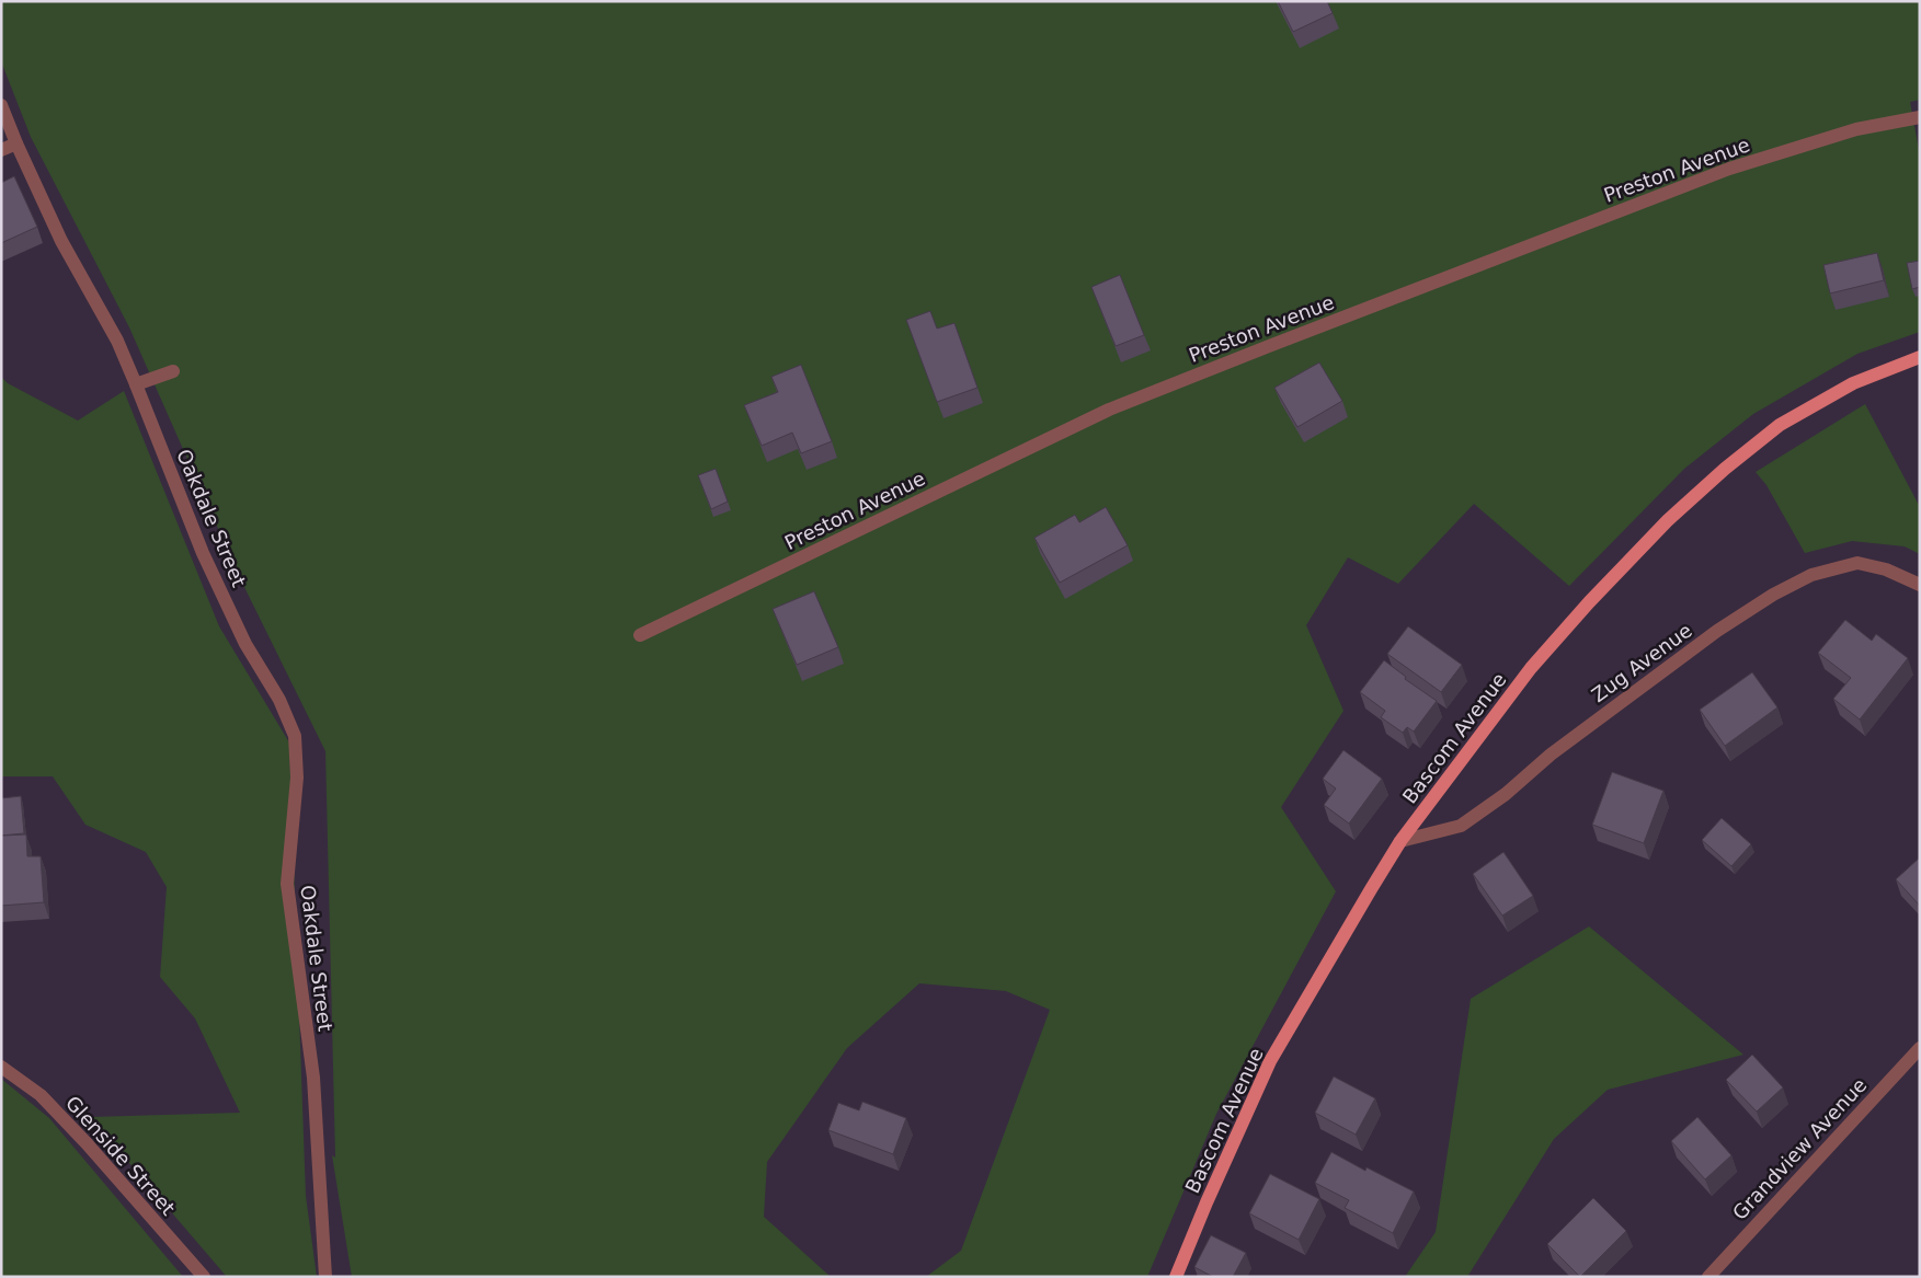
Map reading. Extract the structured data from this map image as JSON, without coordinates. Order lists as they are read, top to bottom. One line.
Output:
{"streets":{"main road":["Bascom Avenue"],"street":["Preston Avenue","Oakdale Street","Zug Avenue","Grandview Avenue","Glenside Street"]},"crossings":[["Zug Avenue","Bascom Avenue"]]}
